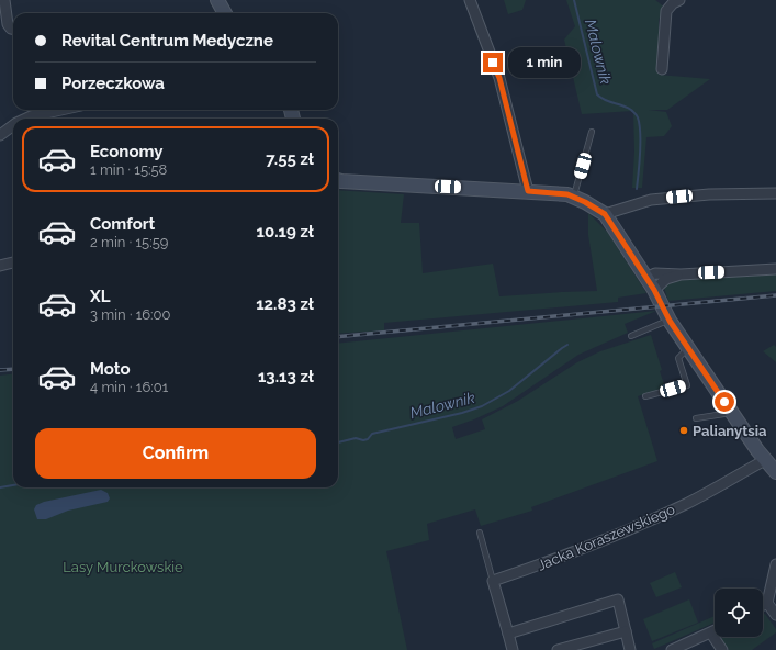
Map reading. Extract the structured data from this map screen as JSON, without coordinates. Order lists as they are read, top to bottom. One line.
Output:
{"streets":{"street":["Jacka Koraszewskiego"]},"water":["Malownik"],"parks":["Lasy Murckowskie"],"places":["Palianytsia"],"page":{"banner":["Revital Centrum Medyczne","Porzeczkowa"],"bubble":"1 min","list":[{"name":"Economy","note":"1 min · 15:58","value":"7.55 zł"},{"name":"Comfort","note":"2 min · 15:59","value":"10.19 zł"},{"name":"XL","note":"3 min · 16:00","value":"12.83 zł"},{"name":"Moto","note":"4 min · 16:01","value":"13.13 zł"}],"buttons":"Confirm"}}
